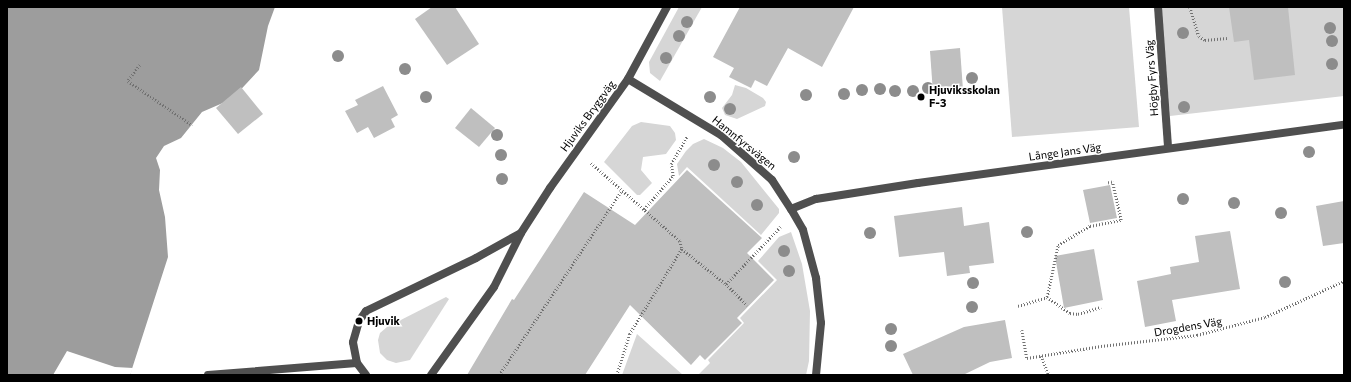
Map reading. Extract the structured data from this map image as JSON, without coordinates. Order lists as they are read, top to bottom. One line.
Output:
{"streets":{"street":["Högby Fyrs Väg","Hjuviks Bryggväg","Hamnfyrsvägen","Långe Jans Väg"],"path":["Drogdens Väg"]},"crossings":[["Högby Fyrs Väg","Långe Jans Väg"],["Hjuviks Bryggväg","Hamnfyrsvägen"],["Hamnfyrsvägen","Långe Jans Väg"]],"places":["Hjuviksskolan F-3","Hjuvik"]}
